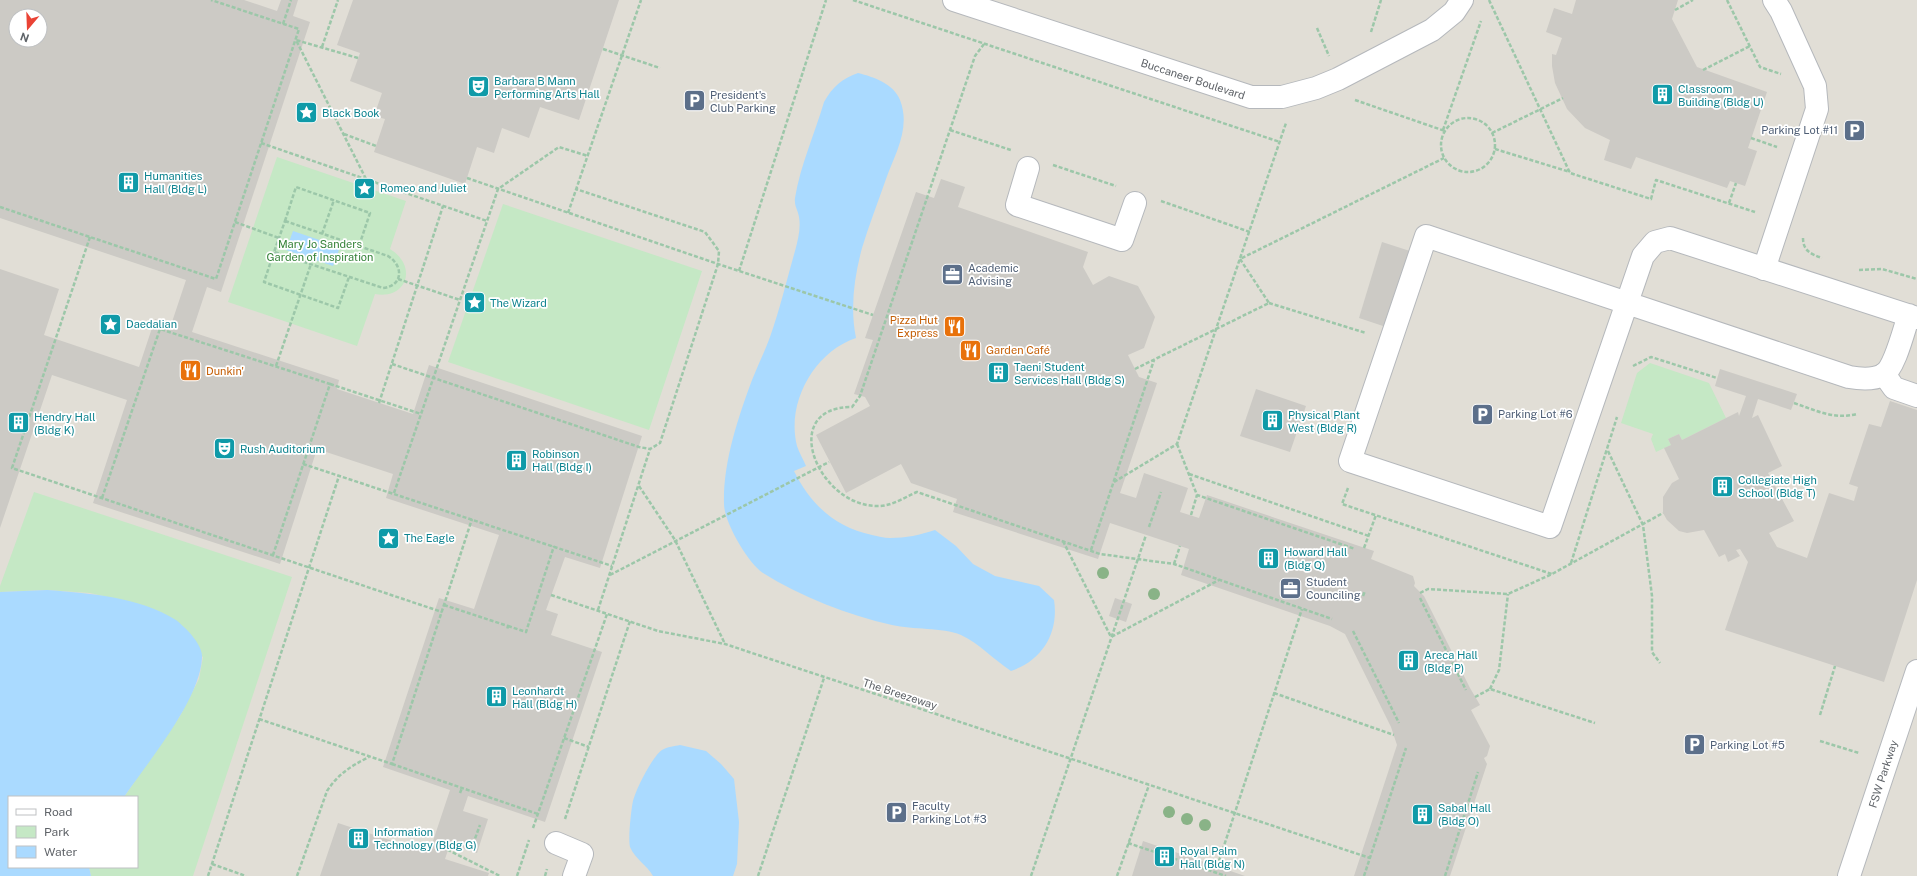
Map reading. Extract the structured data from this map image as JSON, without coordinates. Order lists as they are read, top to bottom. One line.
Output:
{"streets":{"street":["Buccaneer Boulevard","FSW Parkway"],"path":["The Breezeway"]},"parks":["Mary Jo Sanders Garden of Inspiration"],"places":{"theatre":["Barbara B Mann Performing Arts Hall","Rush Auditorium"],"building":["Classroom Building (Bldg U)","Humanities Hall (Bldg L)","Taeni Student Services Hall (Bldg S)","Physical Plant West (Bldg R)","Hendry Hall (Bldg K)","Robinson Hall (Bldg I)","Collegiate High School (Bldg T)","Howard Hall (Bldg Q)","Areca Hall (Bldg P)","Leonhardt Hall (Bldg H)","Sabal Hall (Bldg O)","Information Technology (Bldg G)","Royal Palm Hall (Bldg N)"],"parking":["President's Club Parking","Parking Lot #11","Parking Lot #6","Parking Lot #5","Faculty Parking Lot #3"],"place":["Black Book","Romeo and Juliet","The Wizard","Daedalian","The Eagle"],"office":["Academic Advising","Student Counciling"],"restaurant":["Pizza Hut Express","Garden Café","Dunkin'"]},"legend":["Road","Park","Water"],"north":"bottom"}
